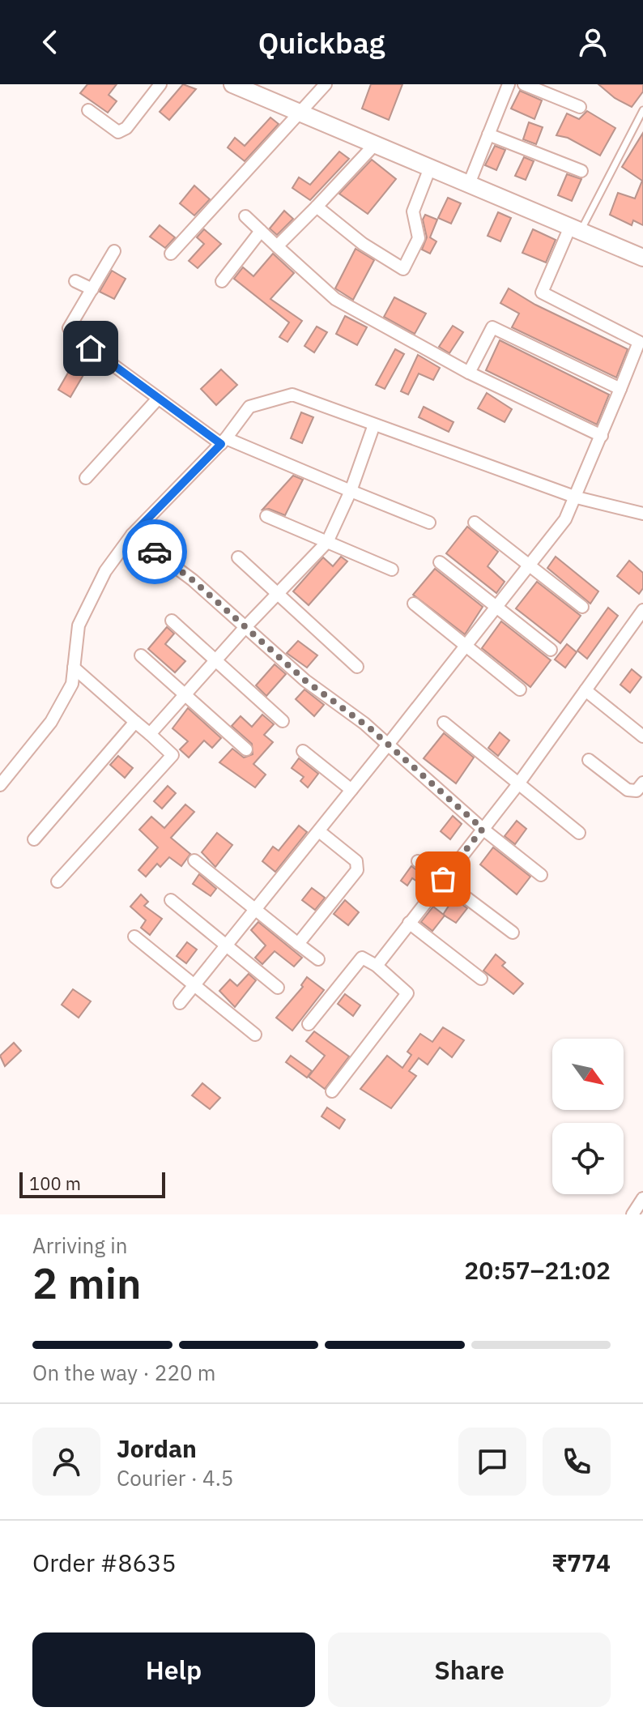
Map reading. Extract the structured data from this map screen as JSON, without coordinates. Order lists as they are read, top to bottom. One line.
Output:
{"scale_bar":"100 m","north":"bottom right","page":{"header":"Quickbag","scale":"100 m","heading":["2 min","Arriving in","20:57–21:02"],"panel":["Jordan","Courier · 4.5","Order #8635","₹774"],"bar":"On the way · 220 m","buttons":["Help","Share"]}}
